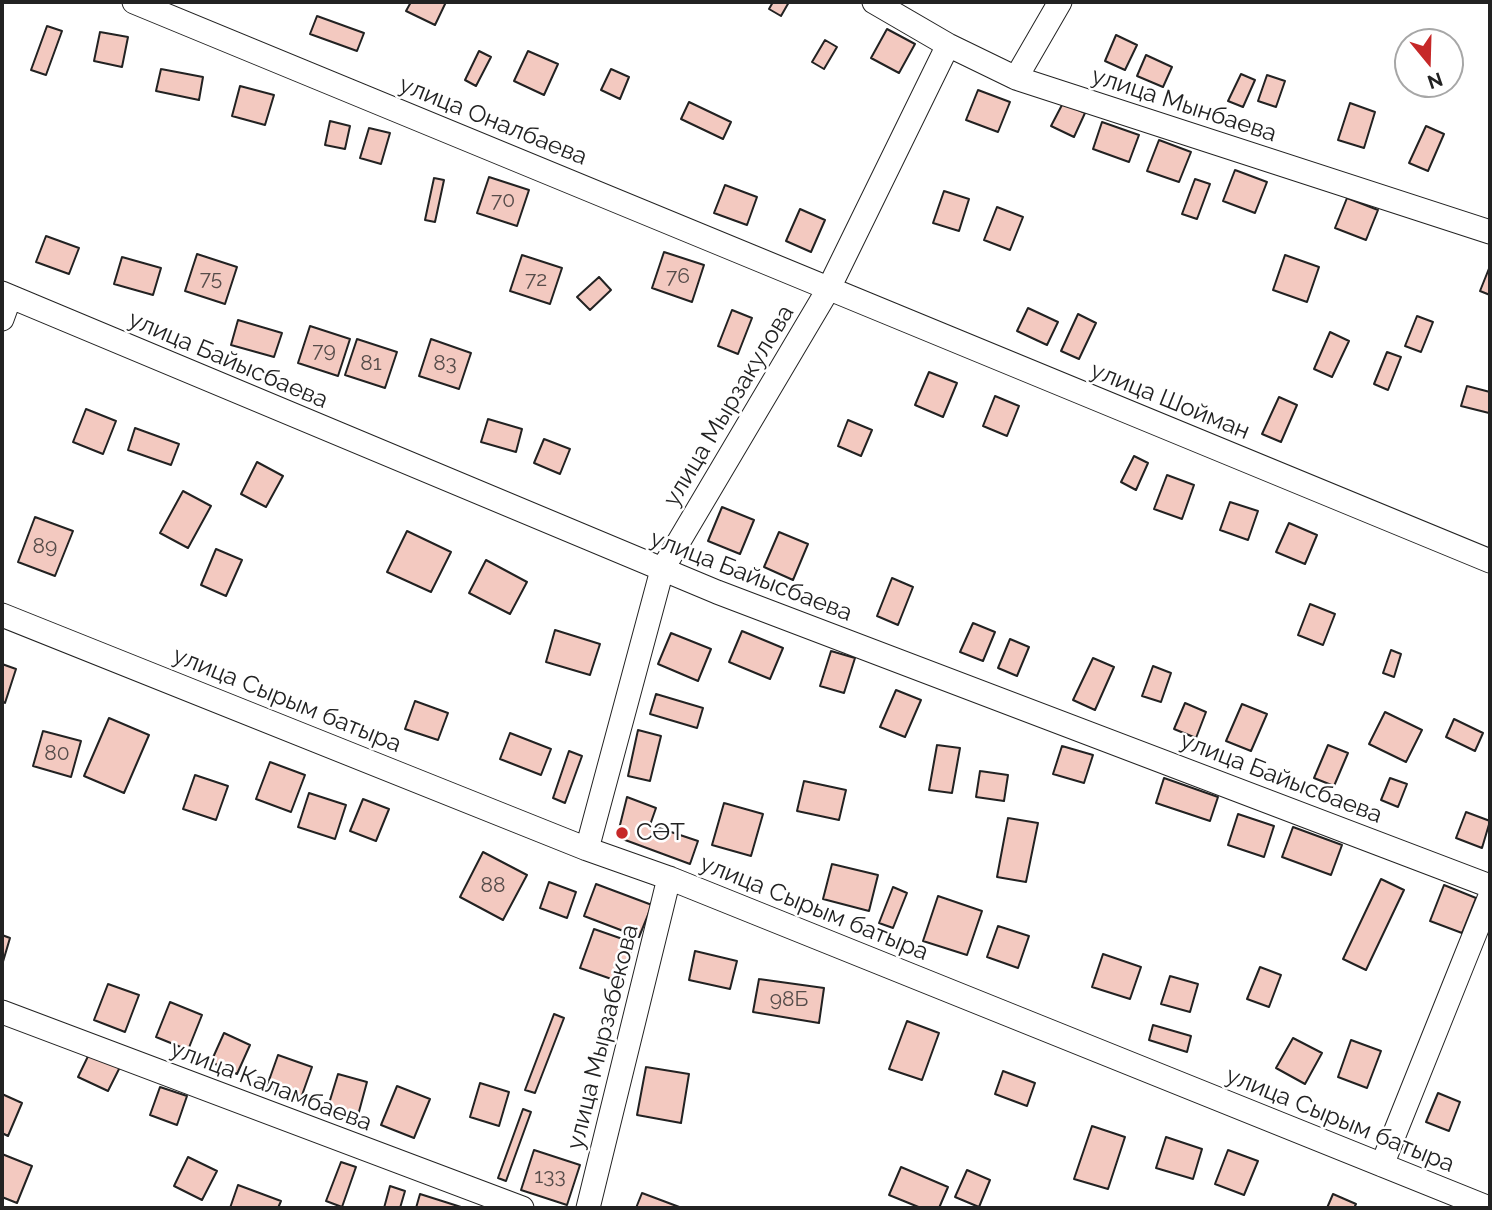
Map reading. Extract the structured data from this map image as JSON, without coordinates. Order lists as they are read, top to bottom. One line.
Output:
{"streets":{"street":["улица Мынбаева","улица Оналбаева","улица Байысбаева","улица Шойман","улица Мырзакулова","улица Сырым батыра","улица Мырзабекова","улица Каламбаева"]},"crossings":[["улица Мынбаева","улица Мырзакулова"],["улица Оналбаева","улица Шойман"],["улица Оналбаева","улица Мырзакулова"],["улица Байысбаева","улица Мырзакулова"],["улица Шойман","улица Мырзакулова"],["улица Мырзакулова","улица Сырым батыра"],["улица Сырым батыра","улица Мырзабекова"]],"places":["СƏТ"],"house_numbers":["70","76","75","72","79","81","83","89","80","88","98Б","133"],"north":"bottom"}
